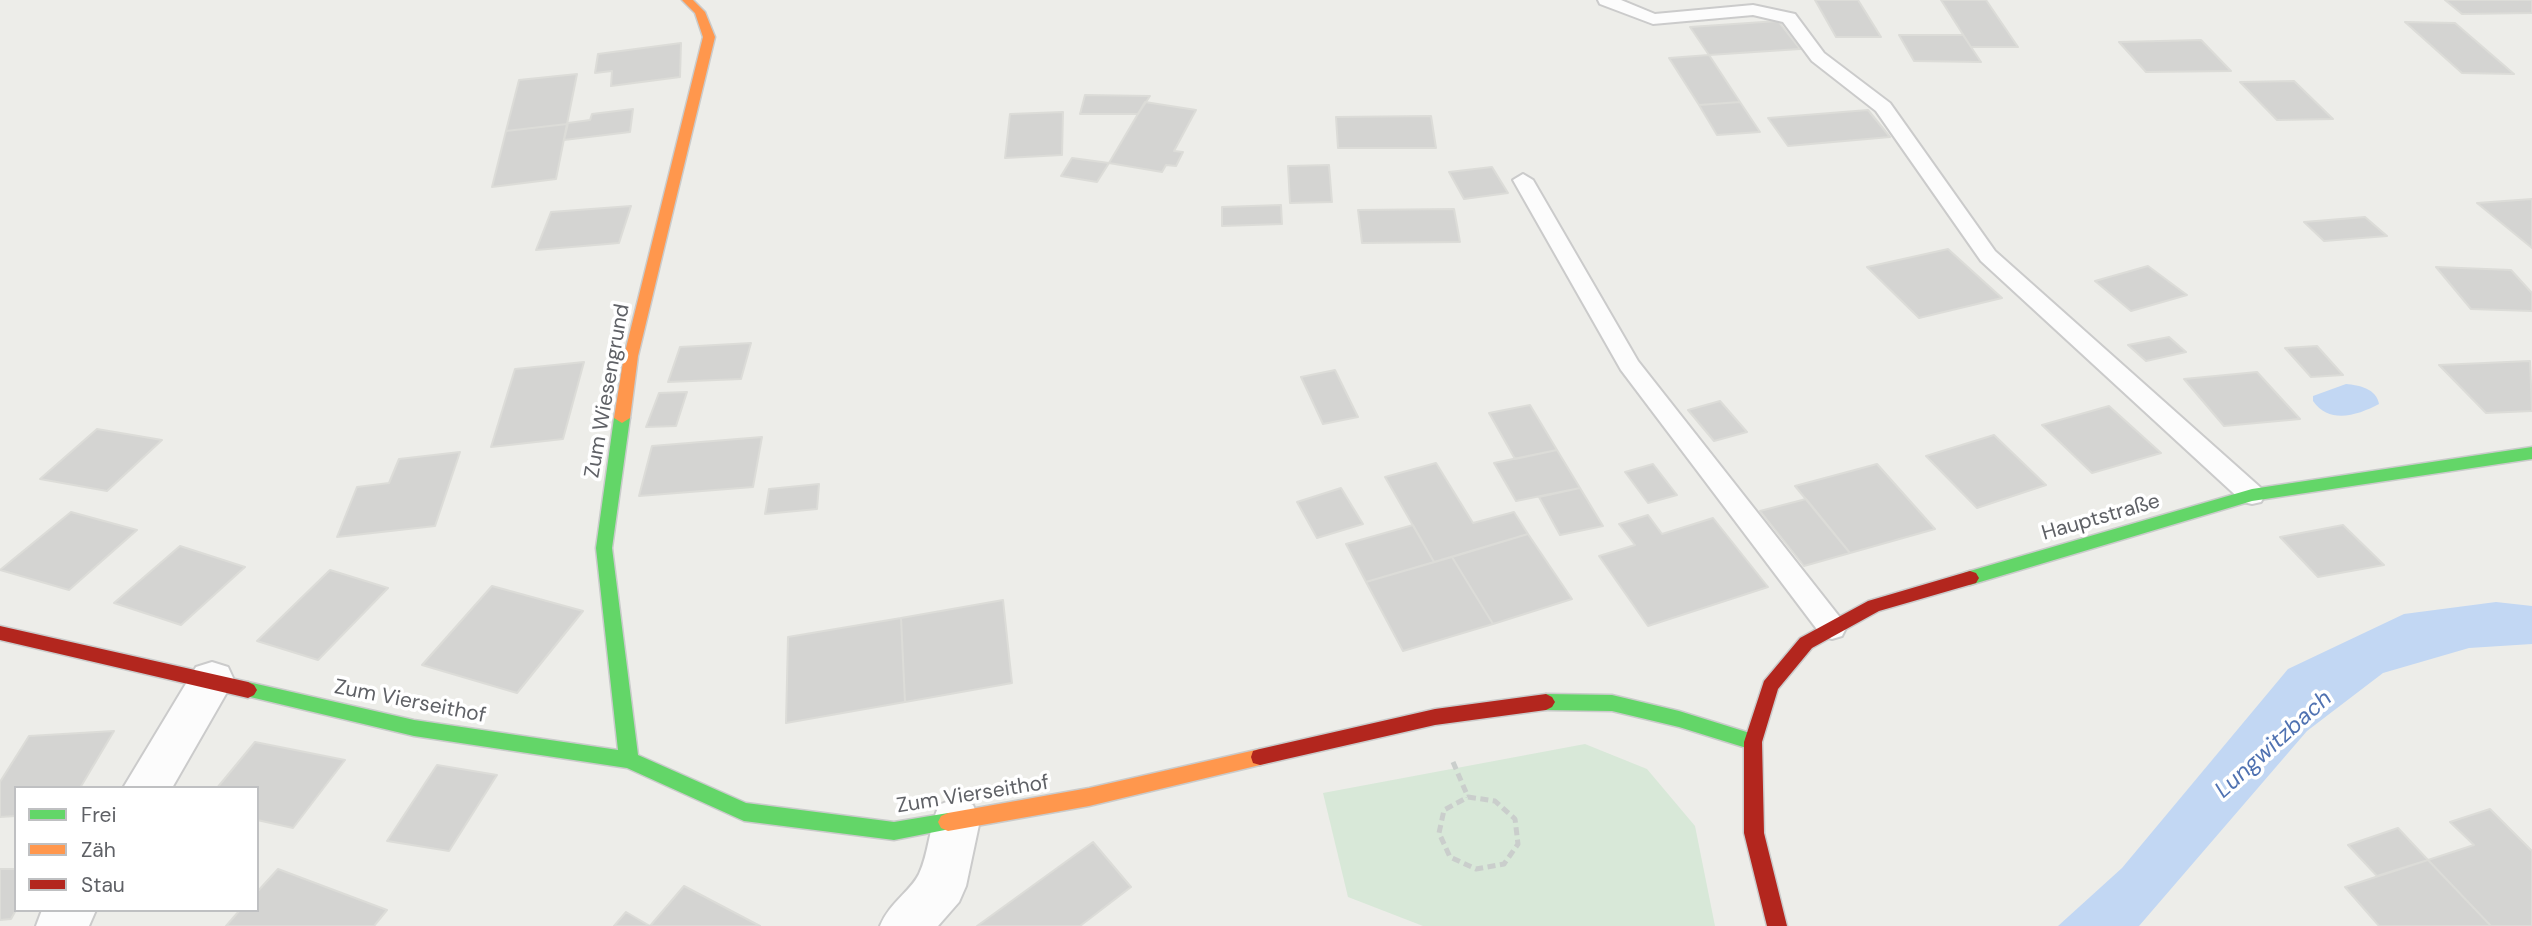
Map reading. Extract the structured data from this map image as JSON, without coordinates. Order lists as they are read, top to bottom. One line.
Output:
{"streets":{"street":["Zum Wiesengrund","Hauptstraße","Zum Vierseithof"]},"crossings":[["Zum Wiesengrund","Zum Vierseithof"],["Hauptstraße","Zum Vierseithof"]],"water":["Lungwitzbach"],"legend":["Frei","Zäh","Stau"]}
